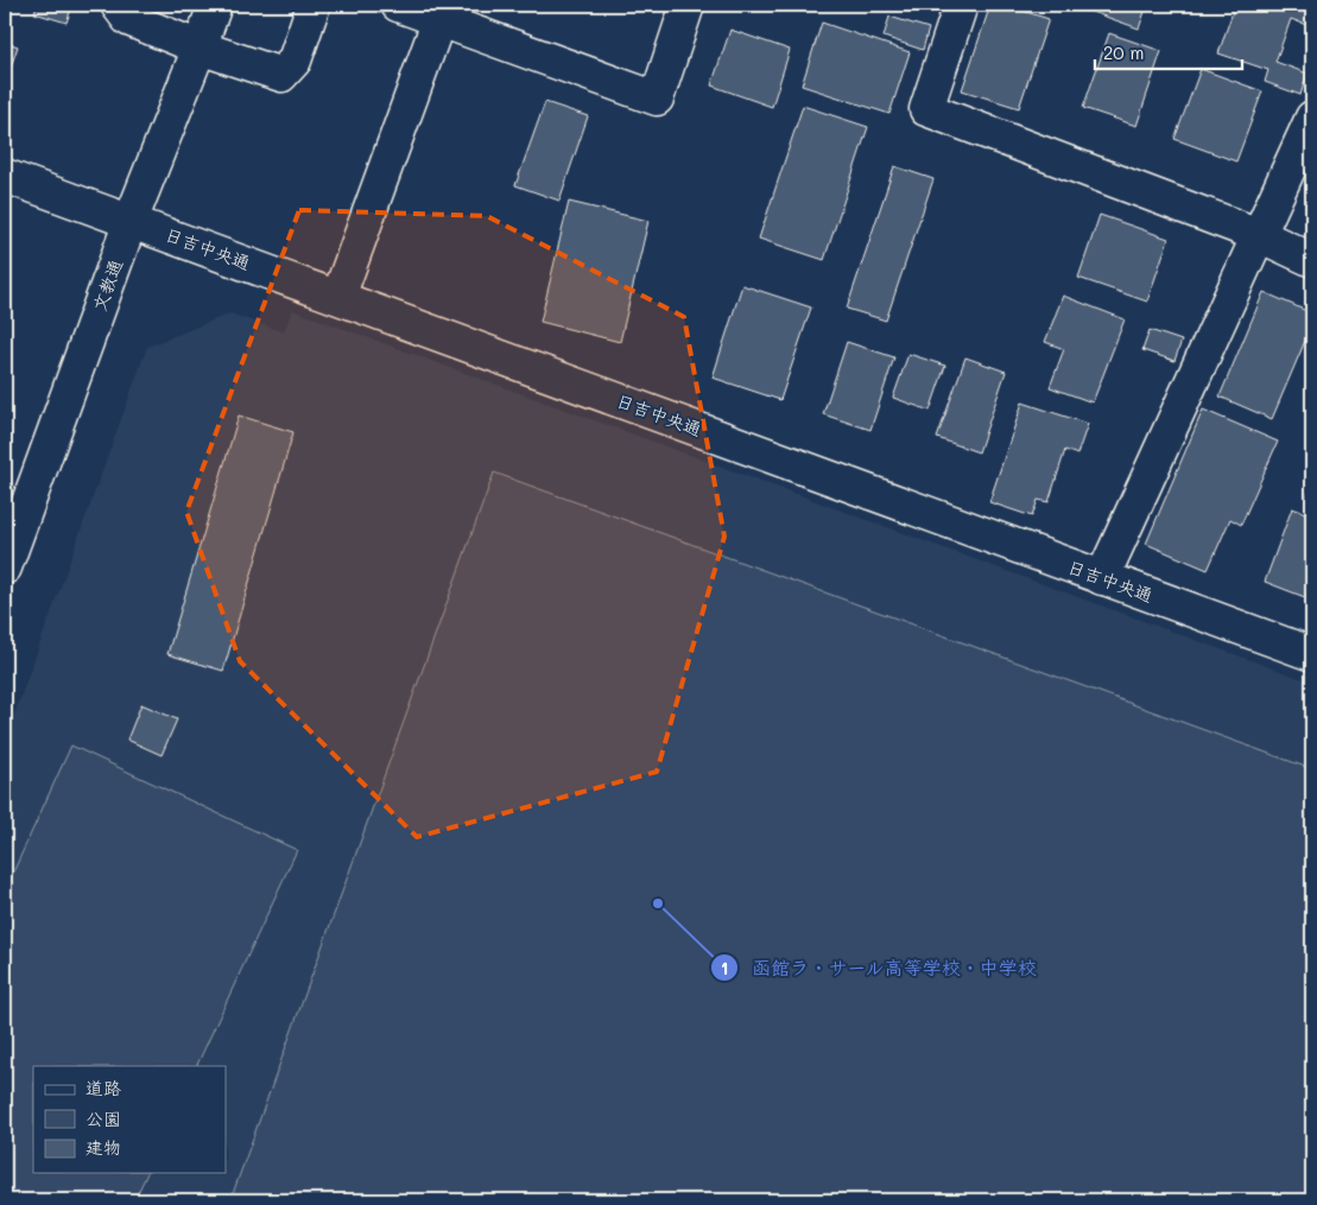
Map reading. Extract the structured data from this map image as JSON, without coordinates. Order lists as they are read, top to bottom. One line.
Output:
{"streets":{"street":["日吉中央通","文教通"]},"crossings":[["日吉中央通","文教通"]],"places":["函館ラ・サール高等学校・中学校"],"legend":["道路","公園","建物"],"scale_bar":"20 m"}
